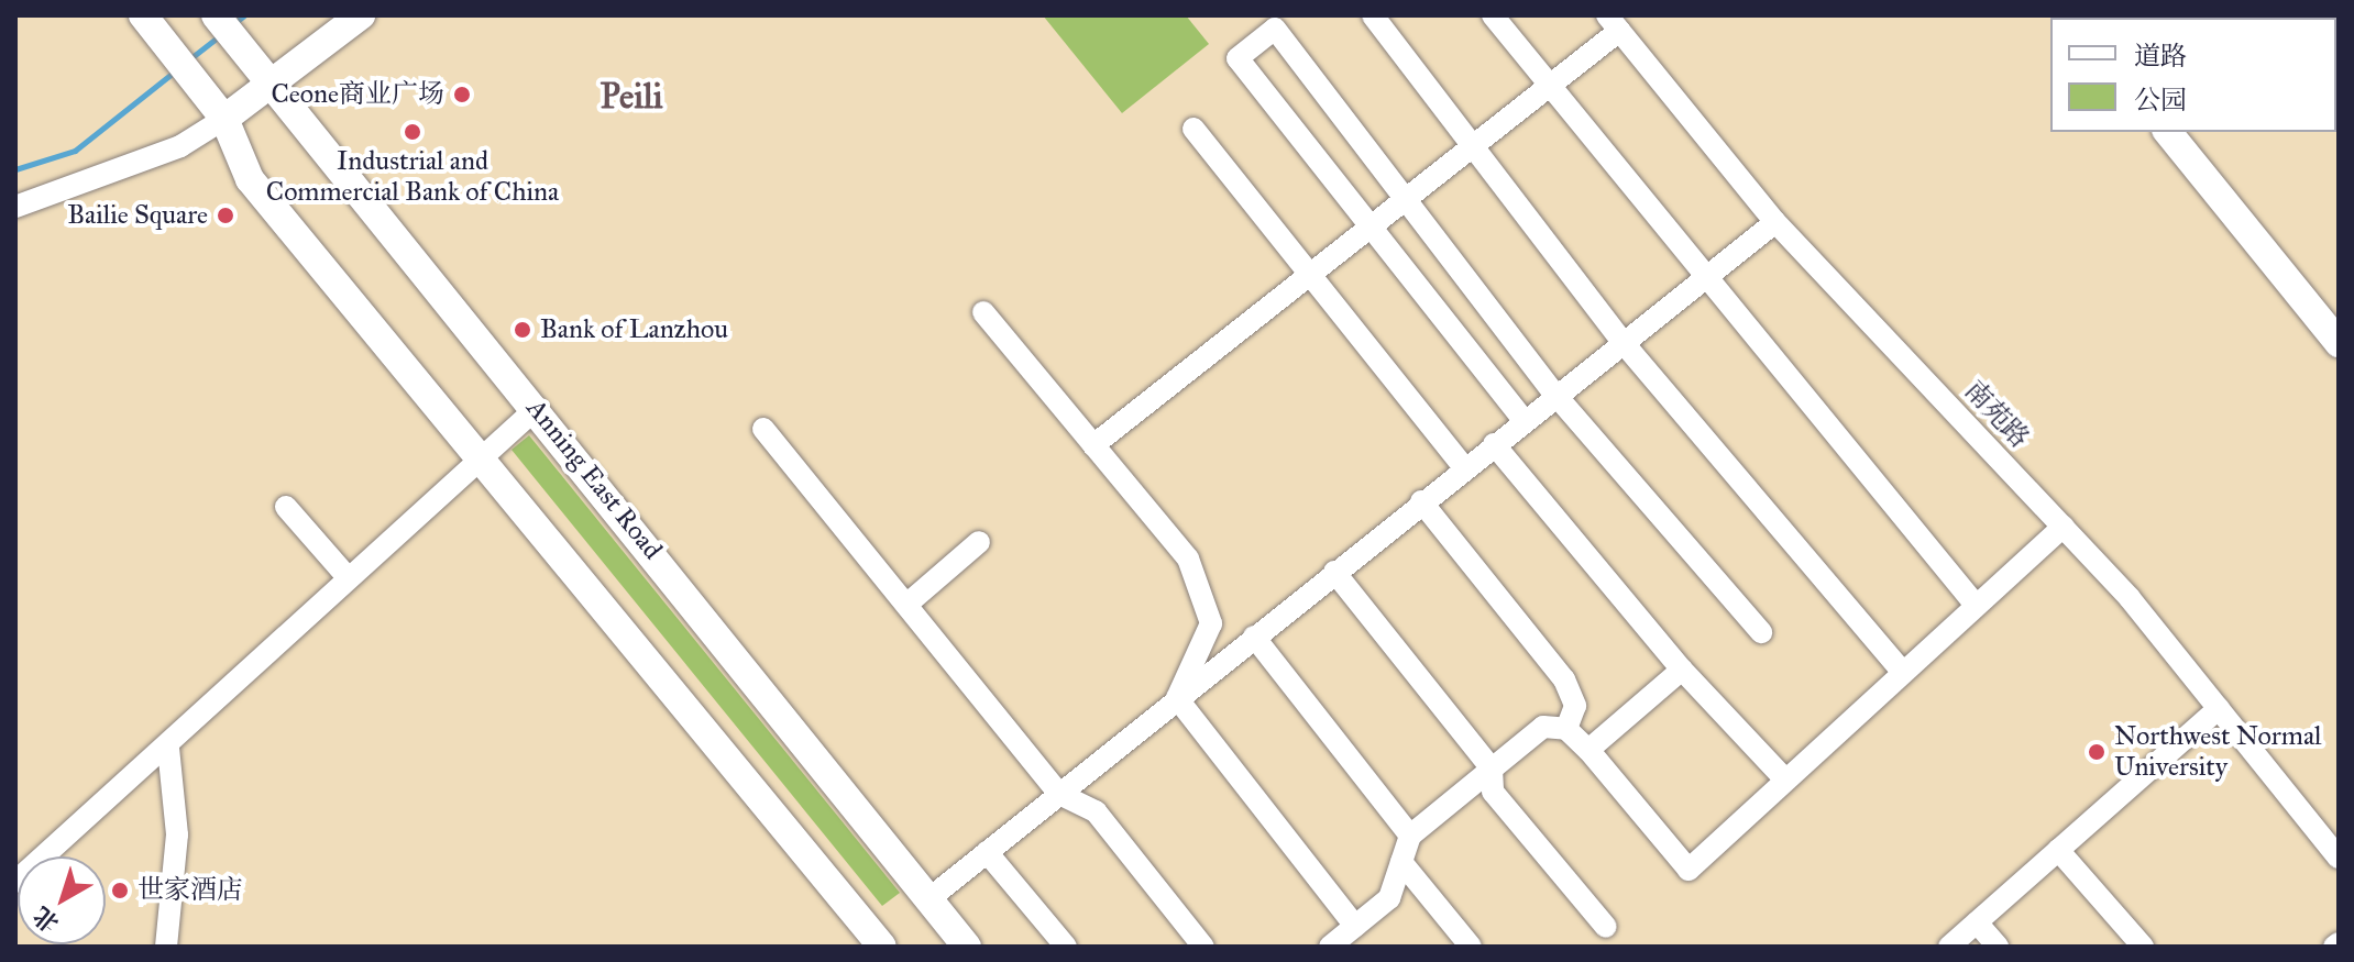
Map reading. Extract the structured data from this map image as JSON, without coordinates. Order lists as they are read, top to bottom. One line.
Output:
{"streets":{"main road":["Anning East Road"],"street":["南苑路"]},"districts":["Peili"],"places":["Ceone商业广场","Industrial and Commercial Bank of China","Bailie Square","Bank of Lanzhou","Northwest Normal University","世家酒店"],"legend":["道路","公园"],"north":"bottom left"}
